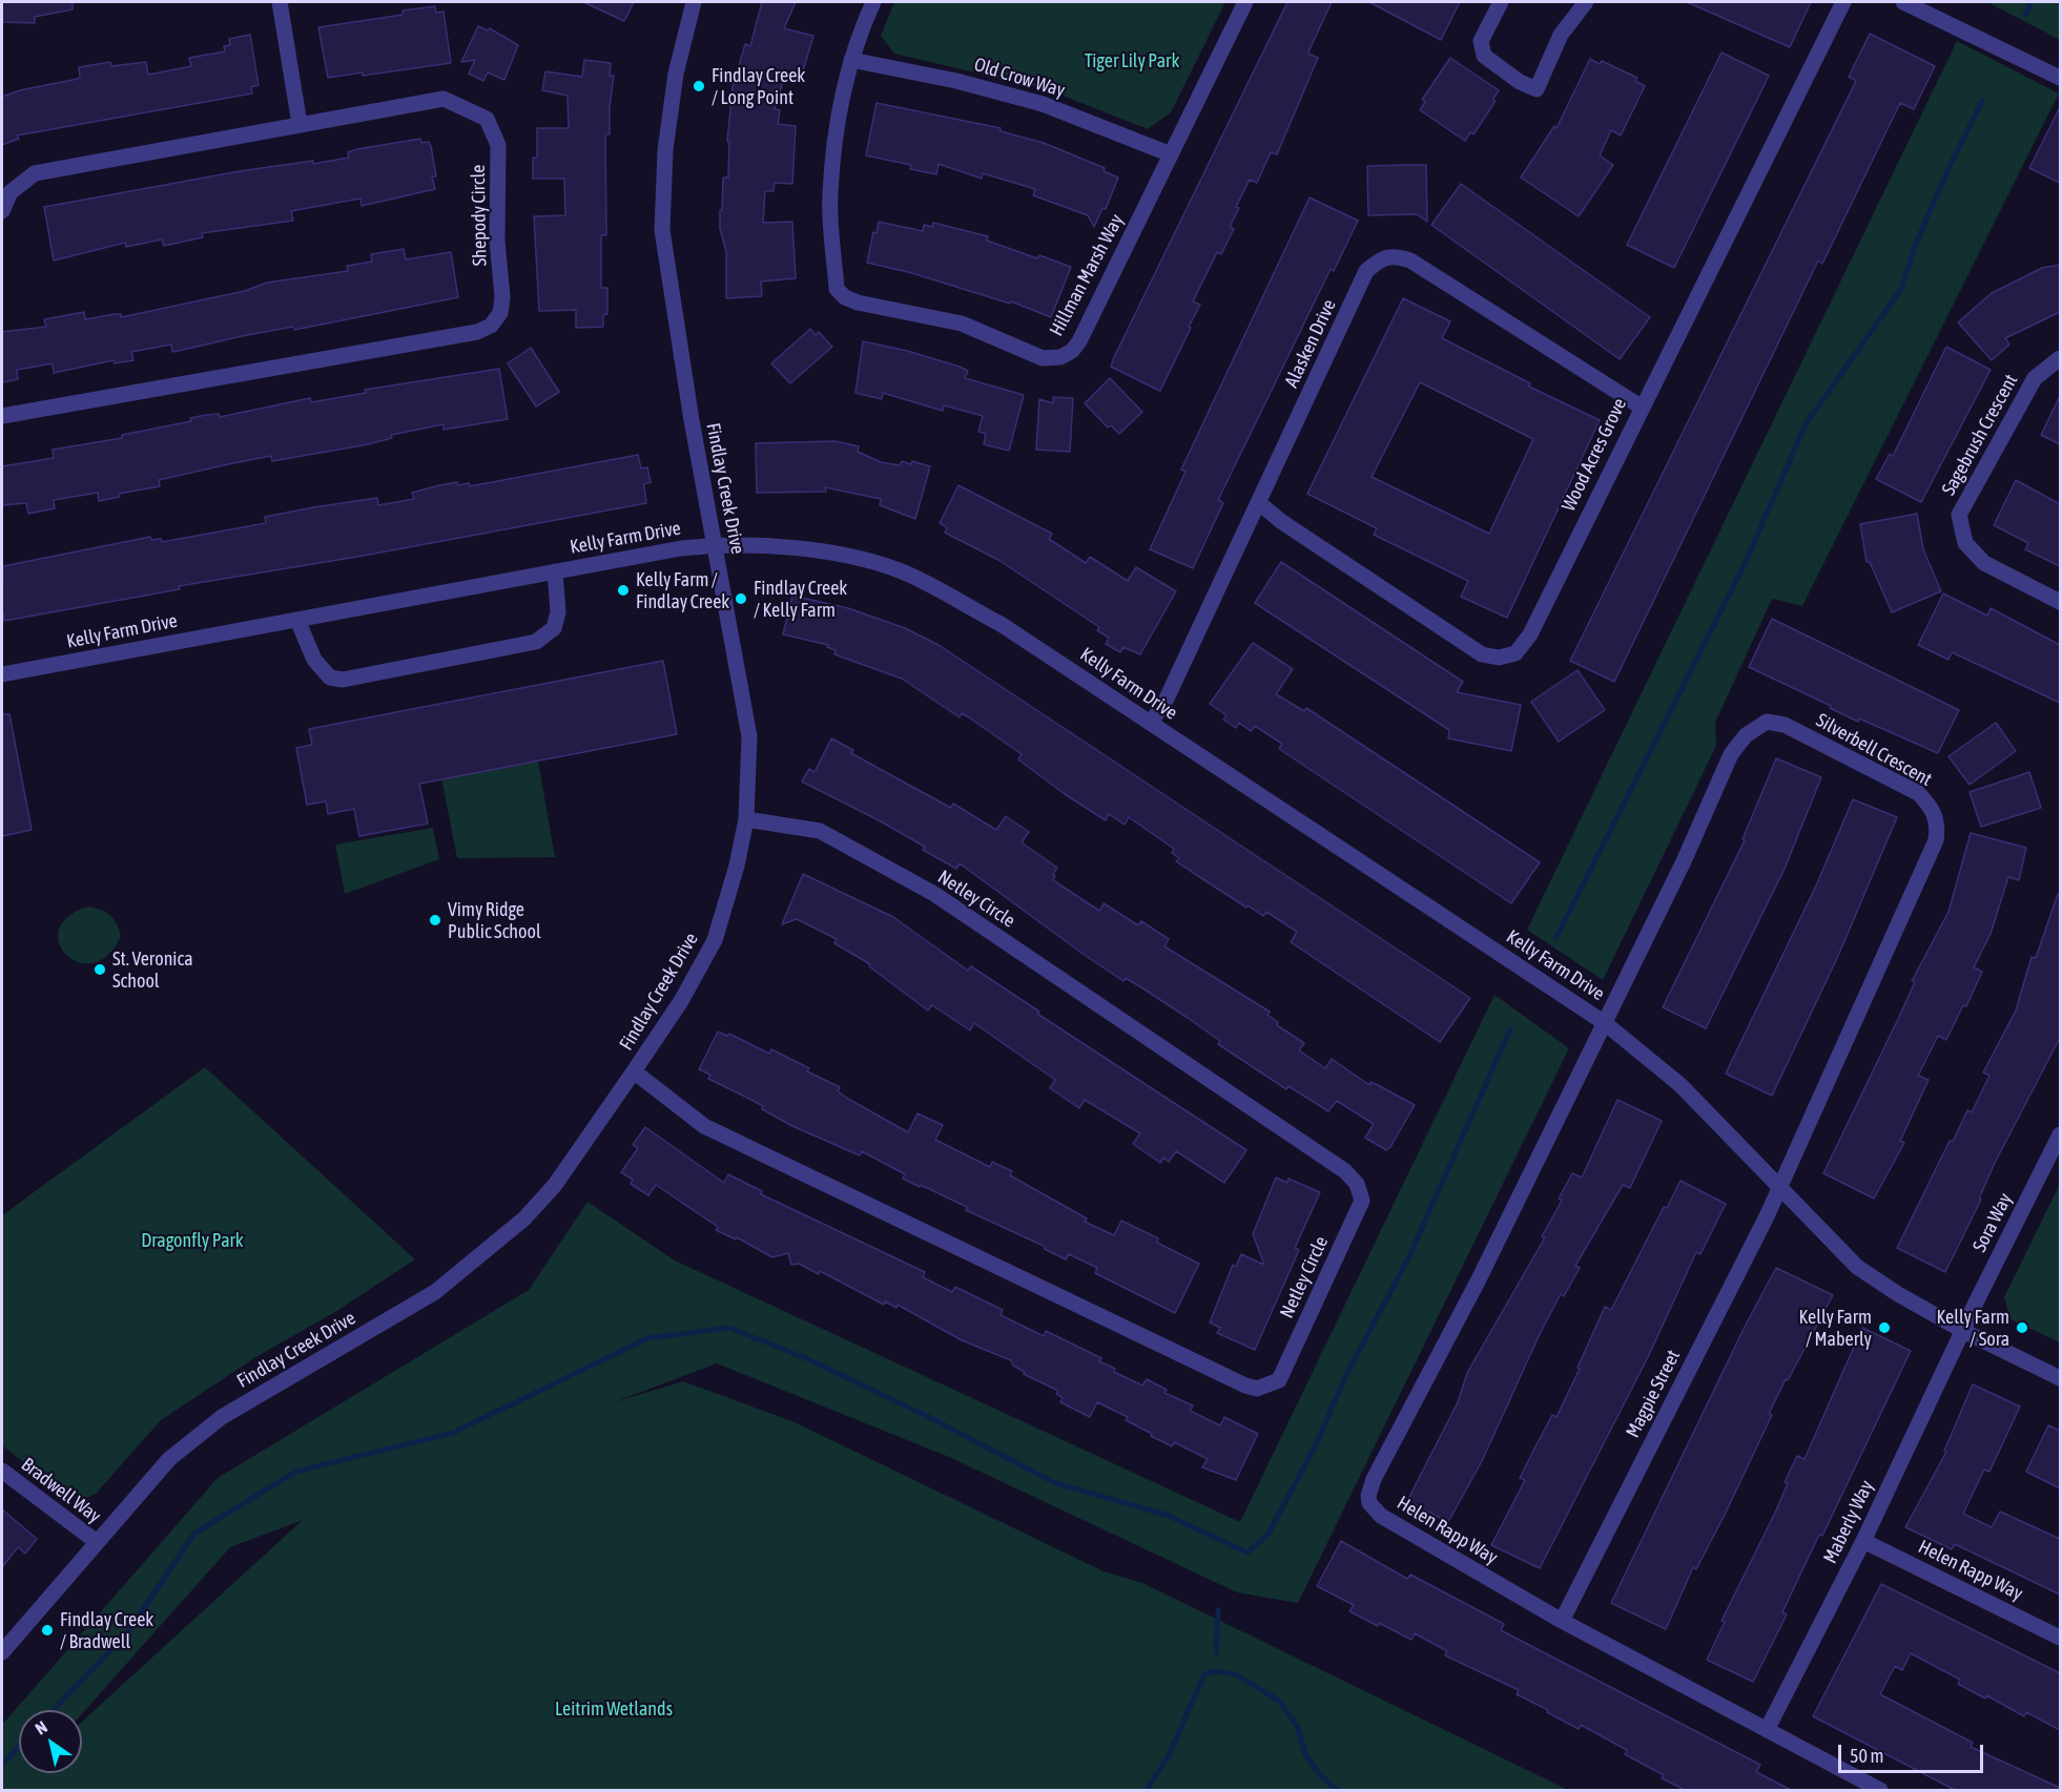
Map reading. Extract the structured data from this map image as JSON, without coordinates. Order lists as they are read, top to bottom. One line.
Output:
{"streets":{"street":["Old Crow Way","Shepody Circle","Hillman Marsh Way","Alasken Drive","Sagebrush Crescent","Wood Acres Grove","Findlay Creek Drive","Kelly Farm Drive","Silverbell Crescent","Netley Circle","Sora Way","Magpie Street","Bradwell Way","Maberly Way","Helen Rapp Way"]},"crossings":[["Old Crow Way","Hillman Marsh Way"],["Alasken Drive","Wood Acres Grove"],["Alasken Drive","Kelly Farm Drive"],["Findlay Creek Drive","Kelly Farm Drive"],["Findlay Creek Drive","Netley Circle"],["Findlay Creek Drive","Bradwell Way"],["Kelly Farm Drive","Silverbell Crescent"],["Kelly Farm Drive","Sora Way"],["Kelly Farm Drive","Magpie Street"],["Kelly Farm Drive","Maberly Way"],["Kelly Farm Drive","Helen Rapp Way"],["Silverbell Crescent","Magpie Street"],["Silverbell Crescent","Helen Rapp Way"],["Sora Way","Maberly Way"],["Magpie Street","Helen Rapp Way"],["Maberly Way","Helen Rapp Way"]],"parks":["Tiger Lily Park","Dragonfly Park","Leitrim Wetlands"],"places":["Findlay Creek / Long Point","Kelly Farm / Findlay Creek","Findlay Creek / Kelly Farm","Vimy Ridge Public School","St. Veronica School","Kelly Farm / Maberly","Kelly Farm / Sora","Findlay Creek / Bradwell"],"scale_bar":"50 m","north":"top left"}
